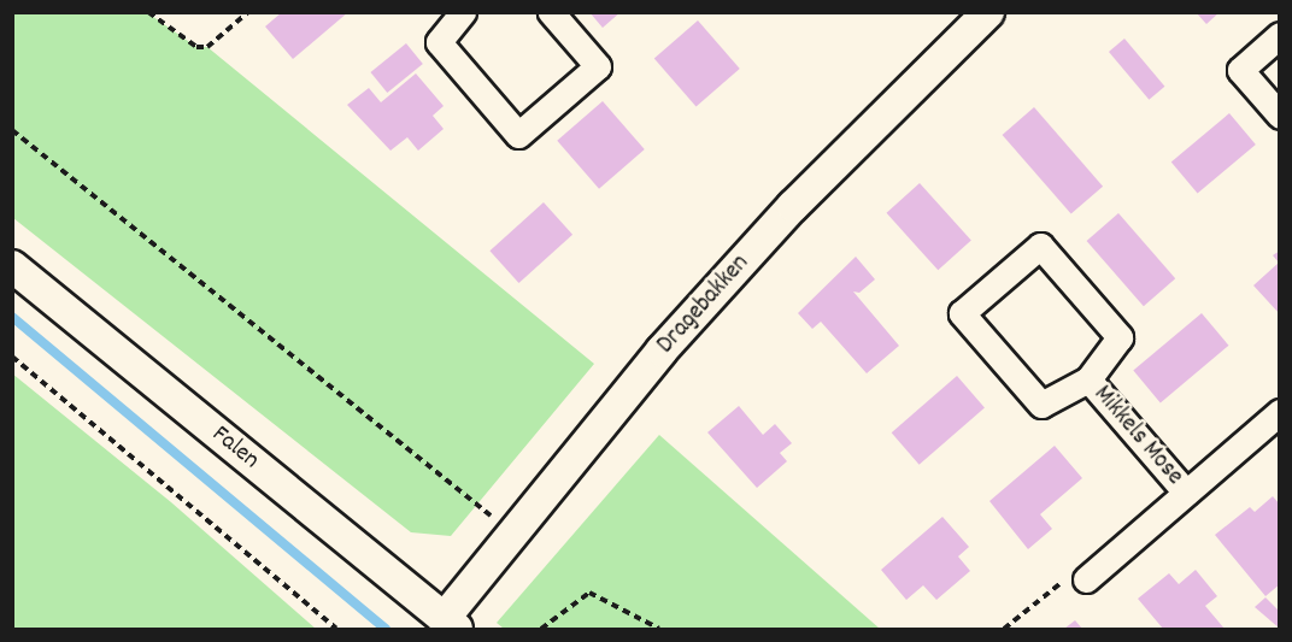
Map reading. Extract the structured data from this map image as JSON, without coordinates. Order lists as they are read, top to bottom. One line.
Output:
{"streets":{"street":["Dragebakken","Mikkels Mose","Falen"]},"crossings":[["Dragebakken","Falen"]]}
